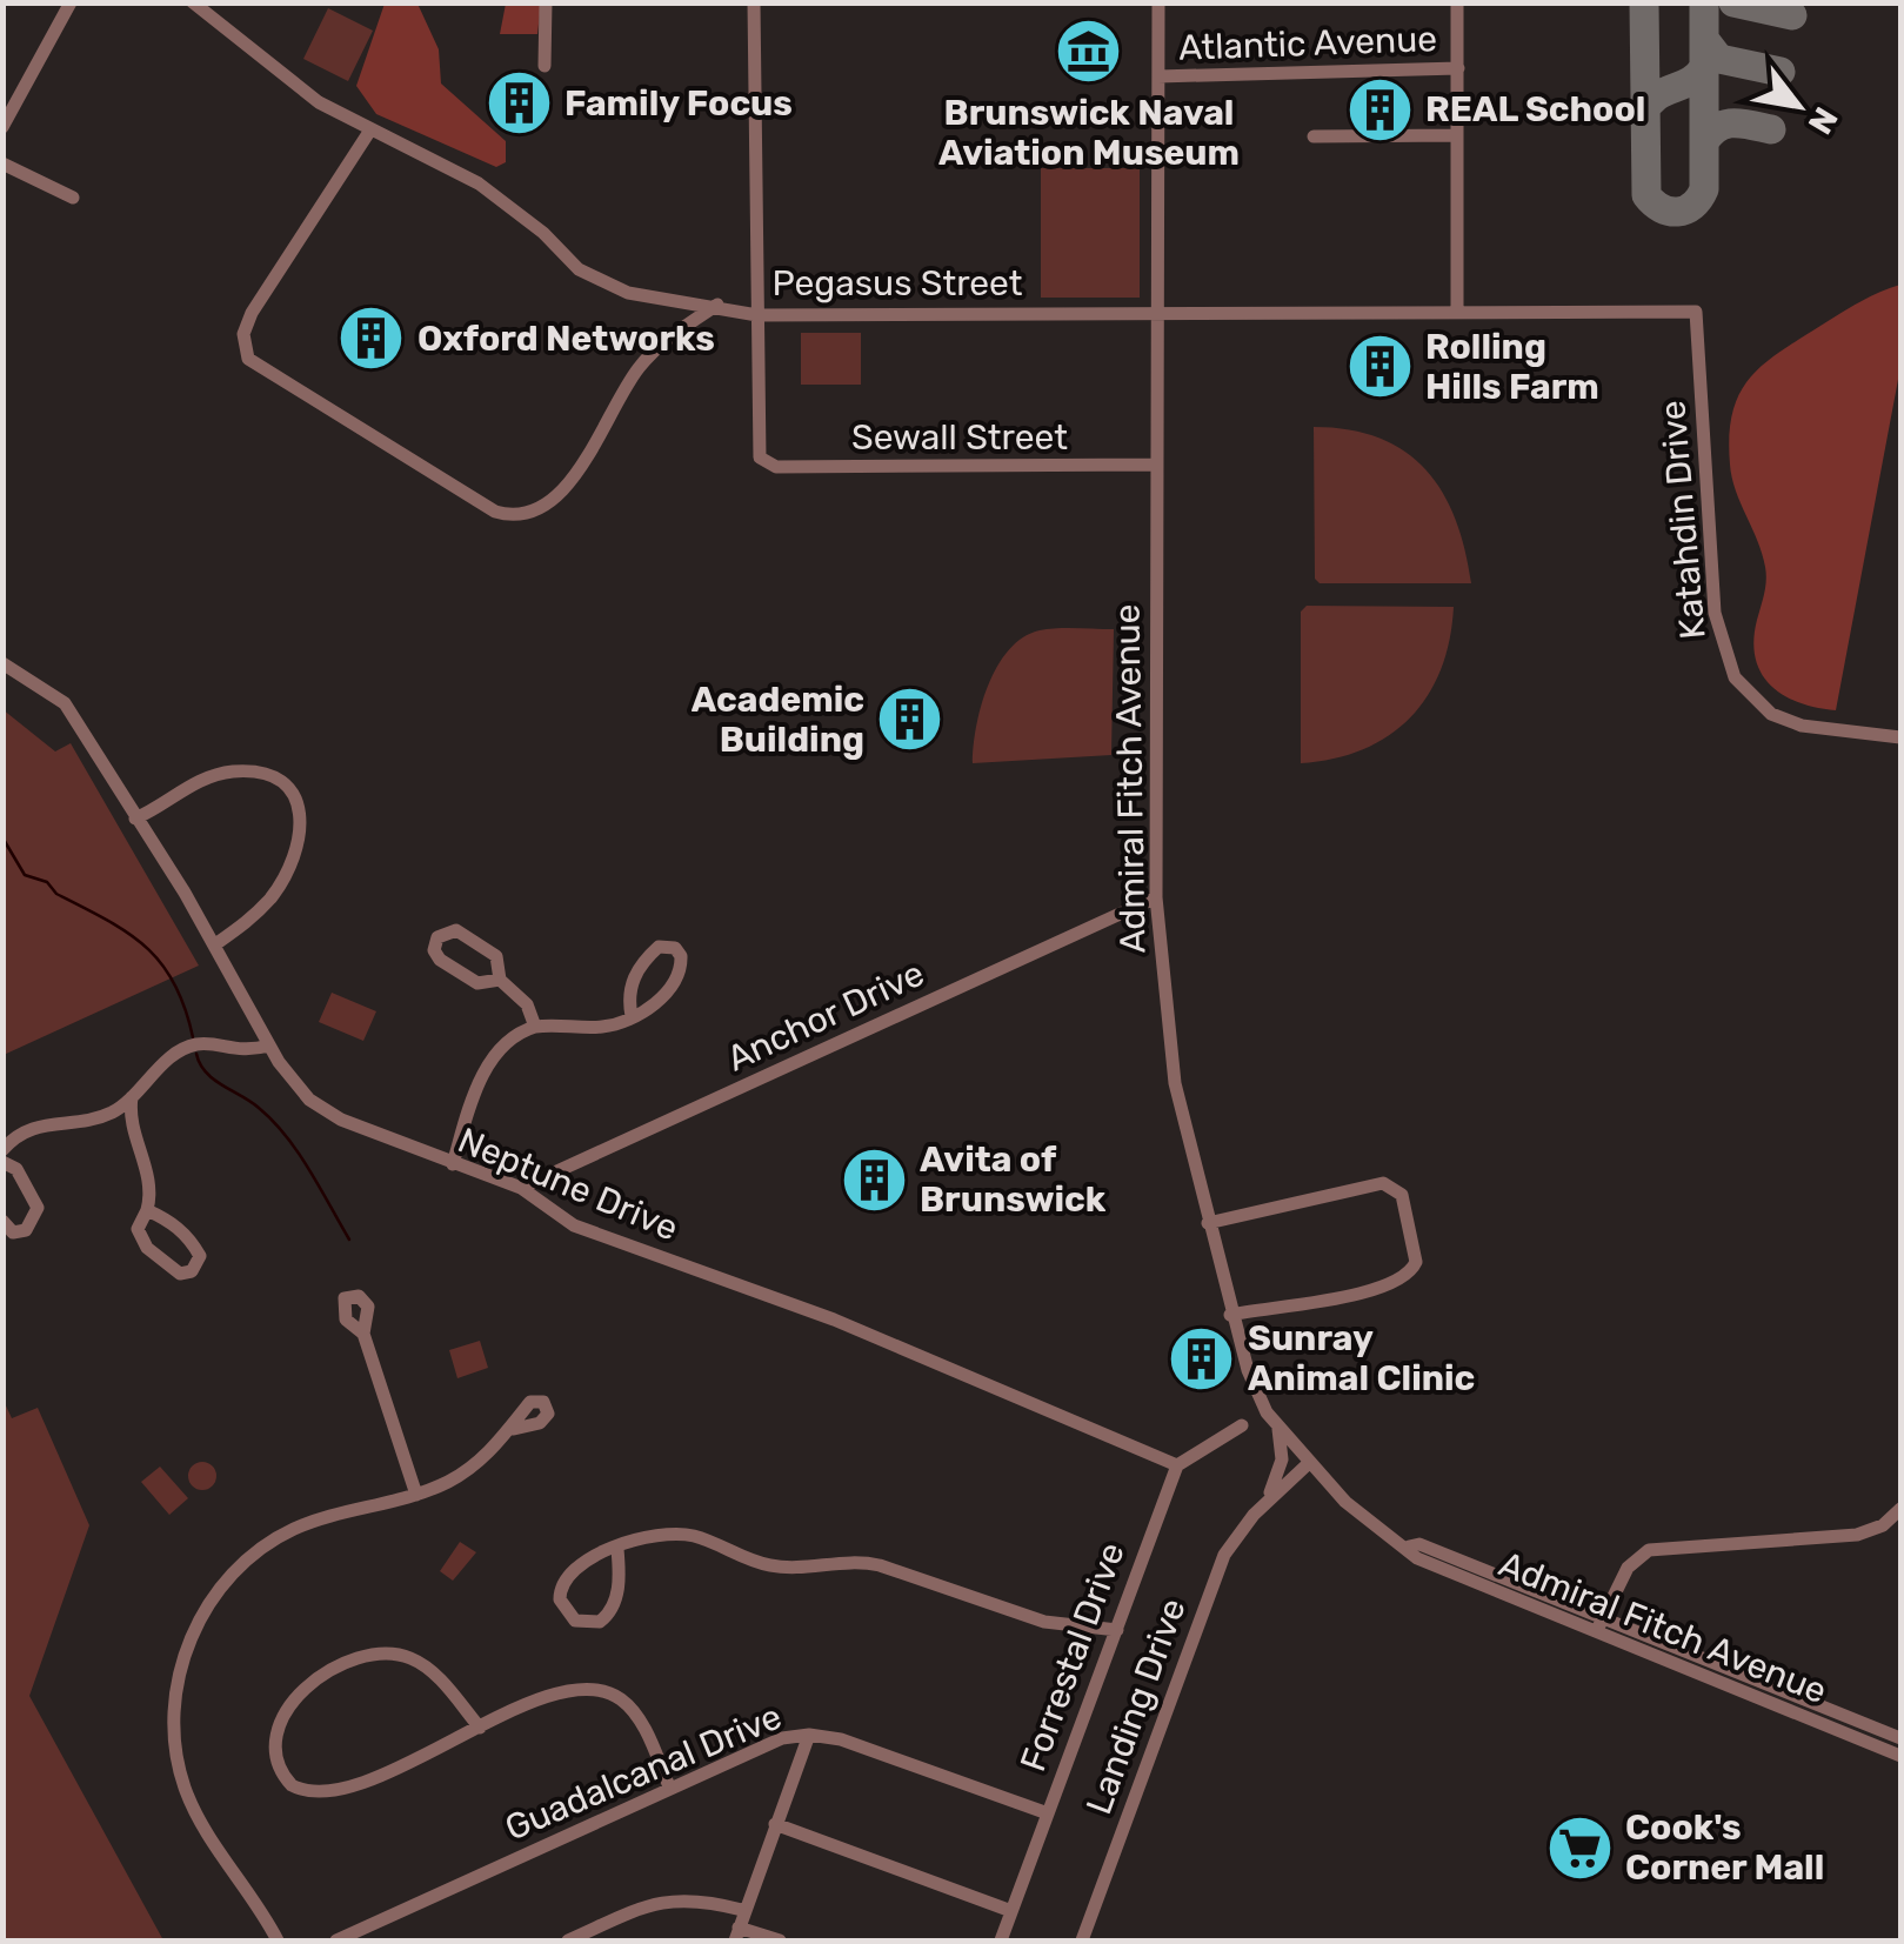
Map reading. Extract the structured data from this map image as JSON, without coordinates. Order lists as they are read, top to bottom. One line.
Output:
{"streets":{"street":["Atlantic Avenue","Pegasus Street","Sewall Street","Katahdin Drive","Admiral Fitch Avenue","Anchor Drive","Neptune Drive","Forrestal Drive","Landing Drive","Guadalcanal Drive"]},"crossings":[["Atlantic Avenue","Admiral Fitch Avenue"],["Pegasus Street","Sewall Street"],["Pegasus Street","Katahdin Drive"],["Pegasus Street","Admiral Fitch Avenue"],["Sewall Street","Admiral Fitch Avenue"],["Admiral Fitch Avenue","Anchor Drive"],["Admiral Fitch Avenue","Landing Drive"],["Anchor Drive","Neptune Drive"],["Neptune Drive","Forrestal Drive"],["Forrestal Drive","Guadalcanal Drive"]],"places":{"museum":["Brunswick Naval Aviation Museum"],"building":["Family Focus","REAL School","Oxford Networks","Rolling Hills Farm","Academic Building","Avita of Brunswick","Sunray Animal Clinic"],"supermarket":["Cook's Corner Mall"]},"north":"bottom right"}
